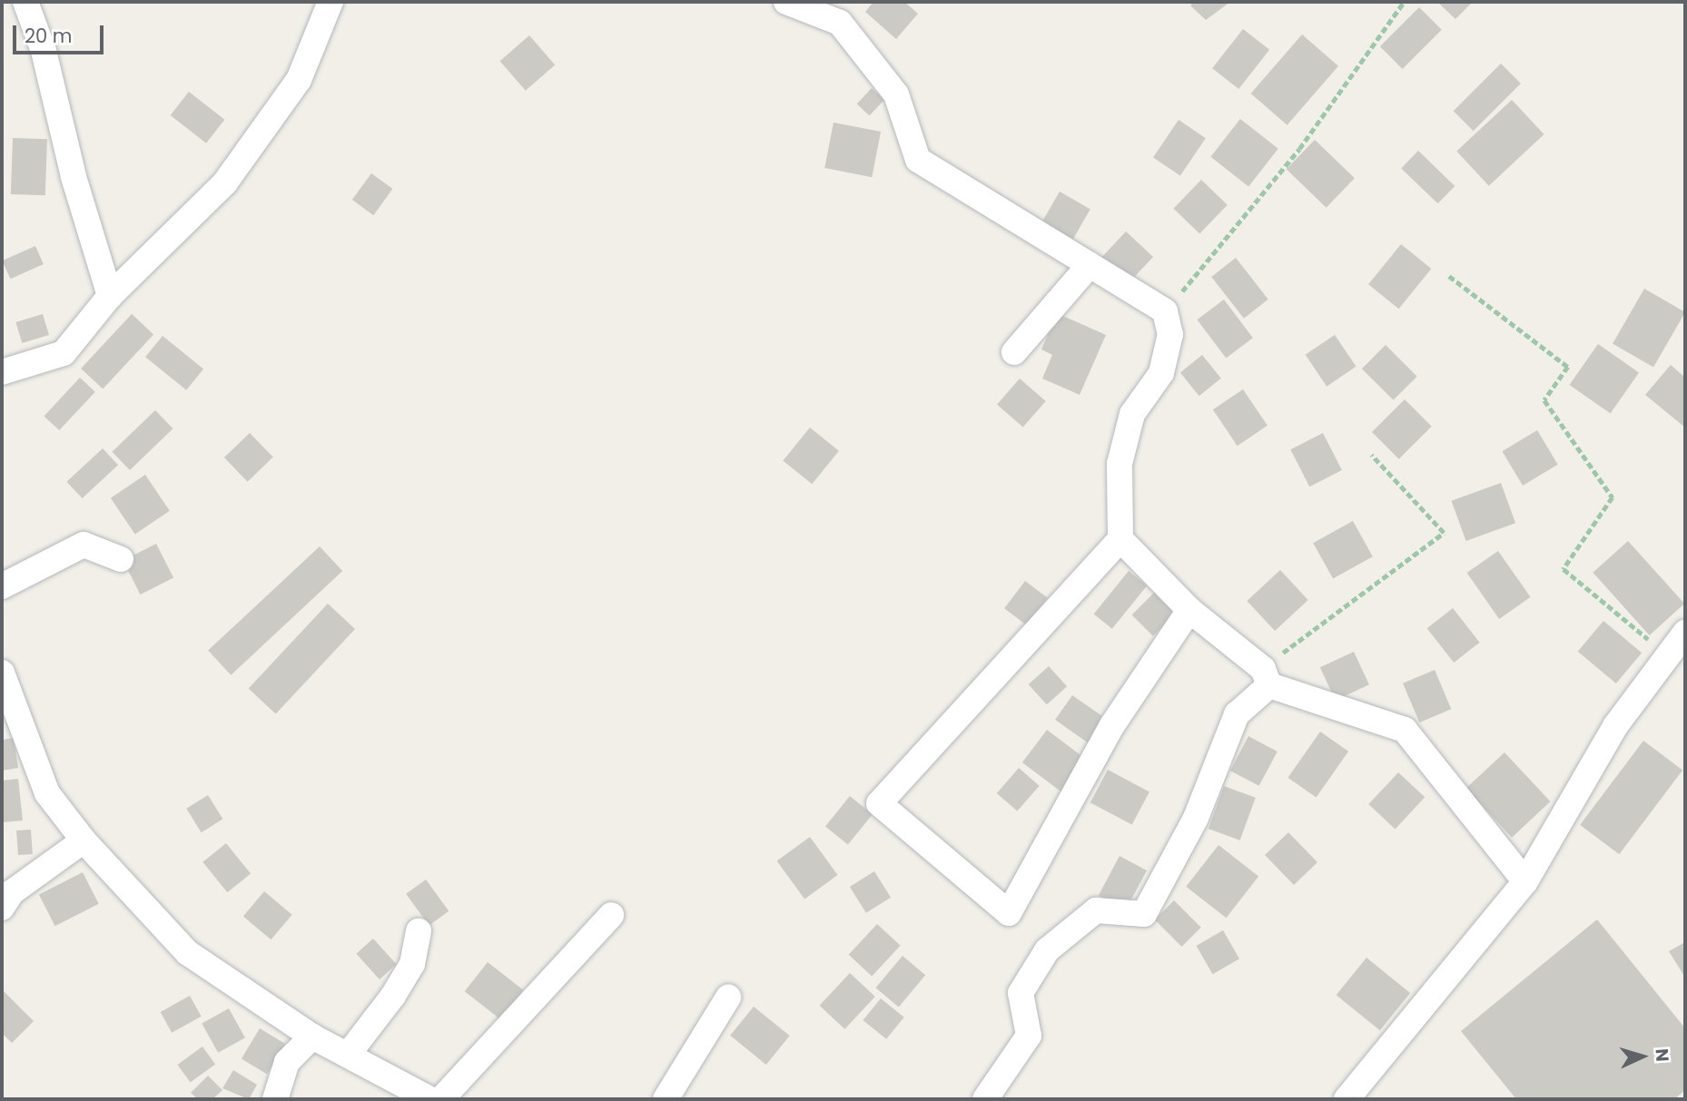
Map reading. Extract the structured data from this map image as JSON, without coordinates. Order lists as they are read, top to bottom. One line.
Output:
{"scale_bar":"20 m","north":"right"}
